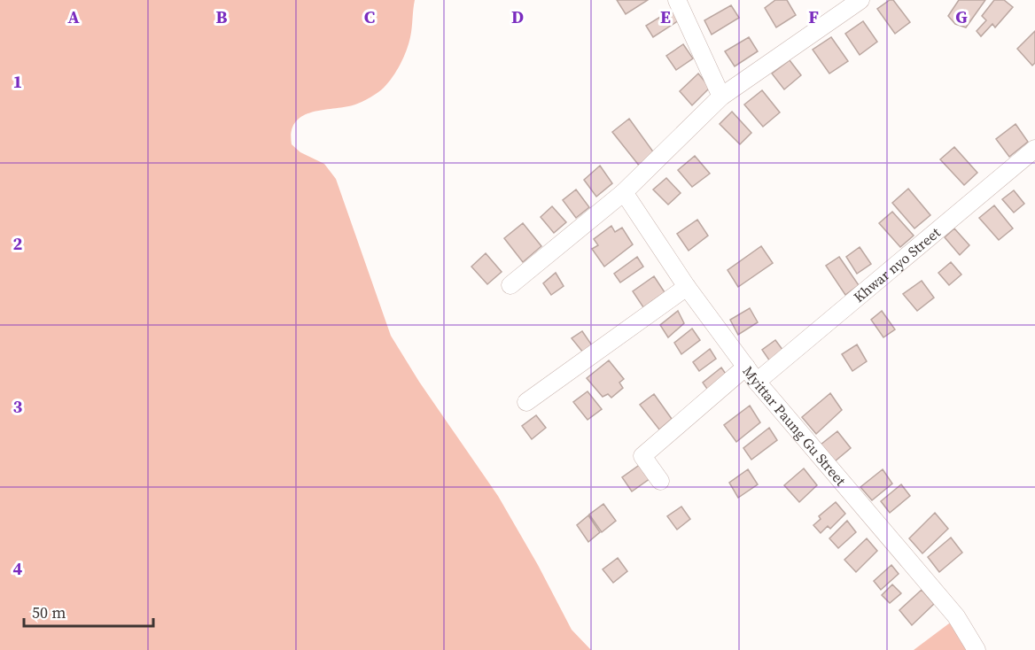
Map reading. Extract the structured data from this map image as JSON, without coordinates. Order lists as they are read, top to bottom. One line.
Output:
{"streets":{"street":["Khwar nyo Street","Myittar Paung Gu Street"]},"crossings":[["Khwar nyo Street","Myittar Paung Gu Street"]],"scale_bar":"50 m","grid":{"columns":["A","B","C","D","E","F","G"],"rows":["1","2","3","4"]}}
